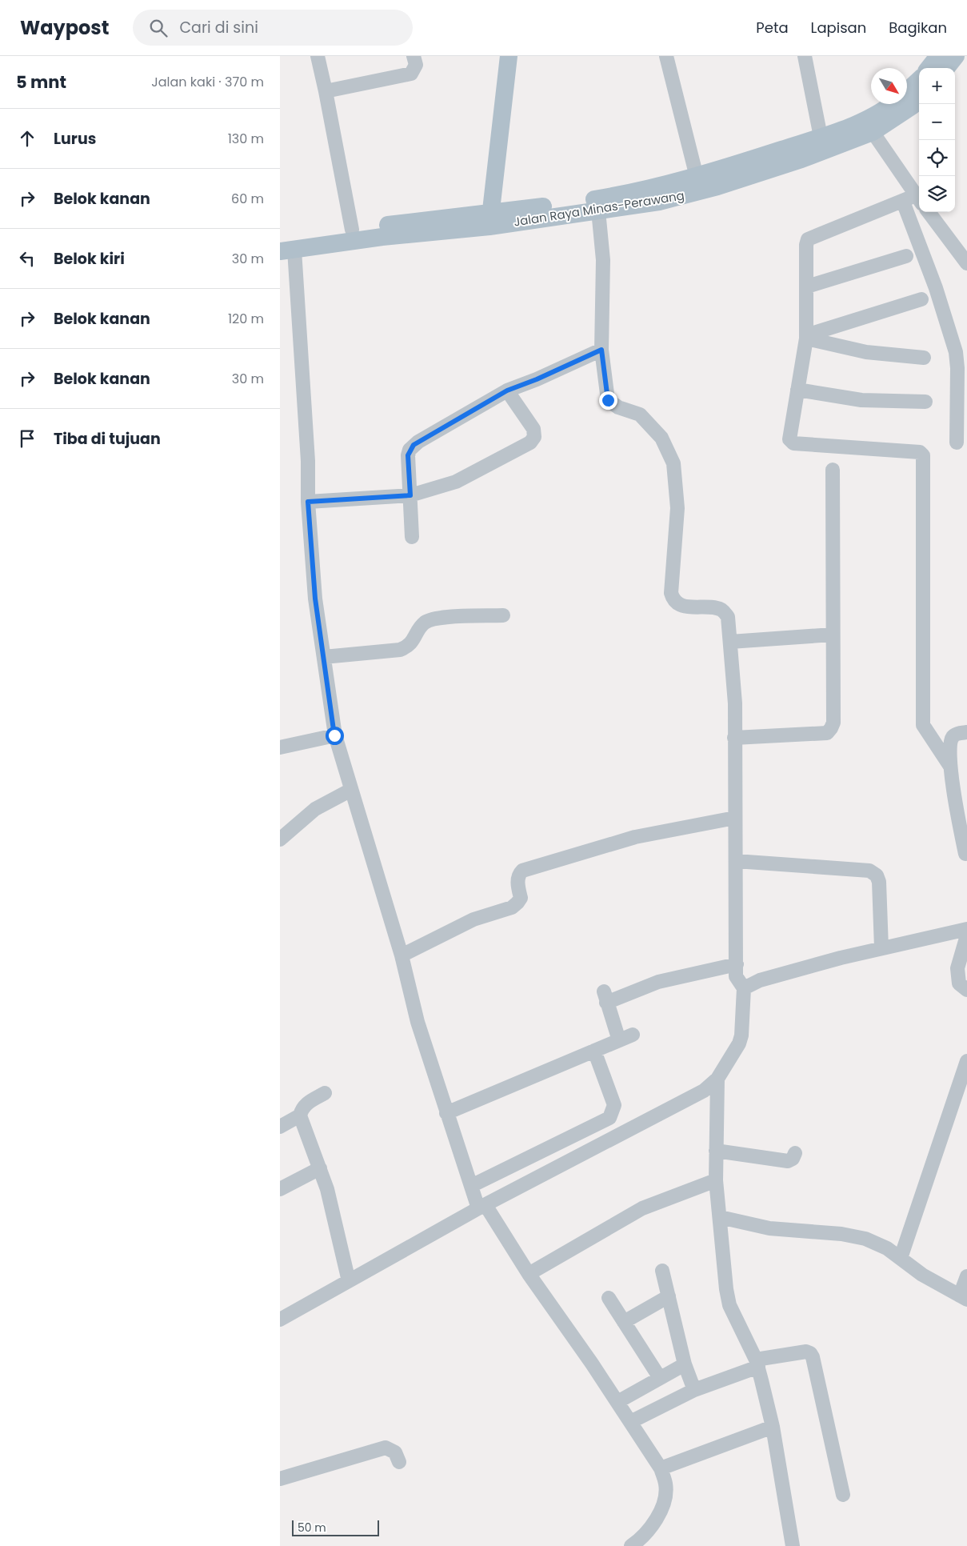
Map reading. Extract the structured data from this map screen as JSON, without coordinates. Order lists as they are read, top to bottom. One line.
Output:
{"streets":{"main road":["Jalan Raya Minas-Perawang"]},"scale_bar":"50 m","north":"bottom right","page":{"header":"Waypost","search":"Cari di sini","nav":["Peta","Lapisan","Bagikan"],"heading":["5 mnt","Jalan kaki · 370 m"],"map_buttons":["+","−"],"list":[["Lurus","130 m"],["Belok kanan","60 m"],["Belok kiri","30 m"],["Belok kanan","120 m"],["Belok kanan","30 m"],"Tiba di tujuan"],"scale":"50 m"}}
